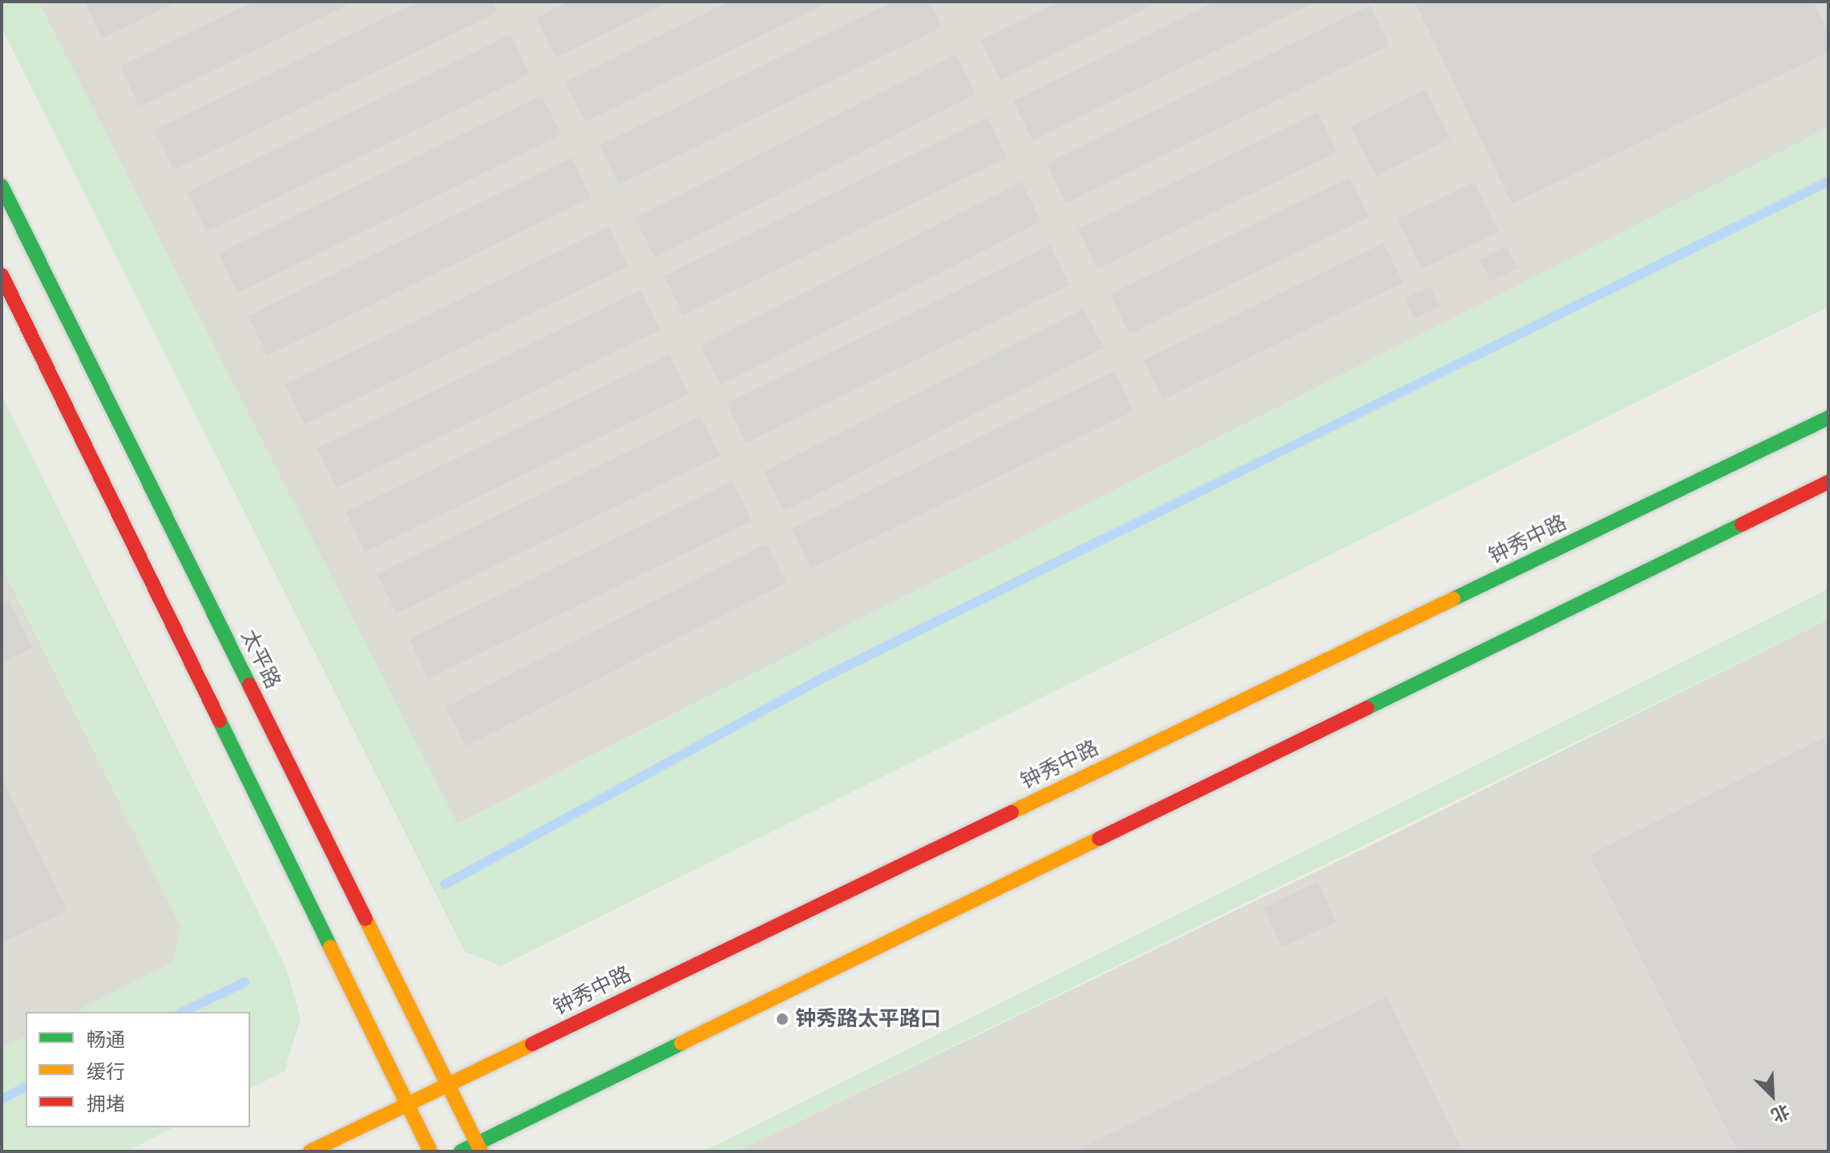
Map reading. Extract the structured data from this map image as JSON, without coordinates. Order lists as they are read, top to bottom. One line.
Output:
{"streets":{"main road":["钟秀中路","太平路"]},"crossings":[["钟秀中路","太平路"]],"places":["钟秀路太平路口"],"legend":["畅通","缓行","拥堵"],"north":"bottom right"}
